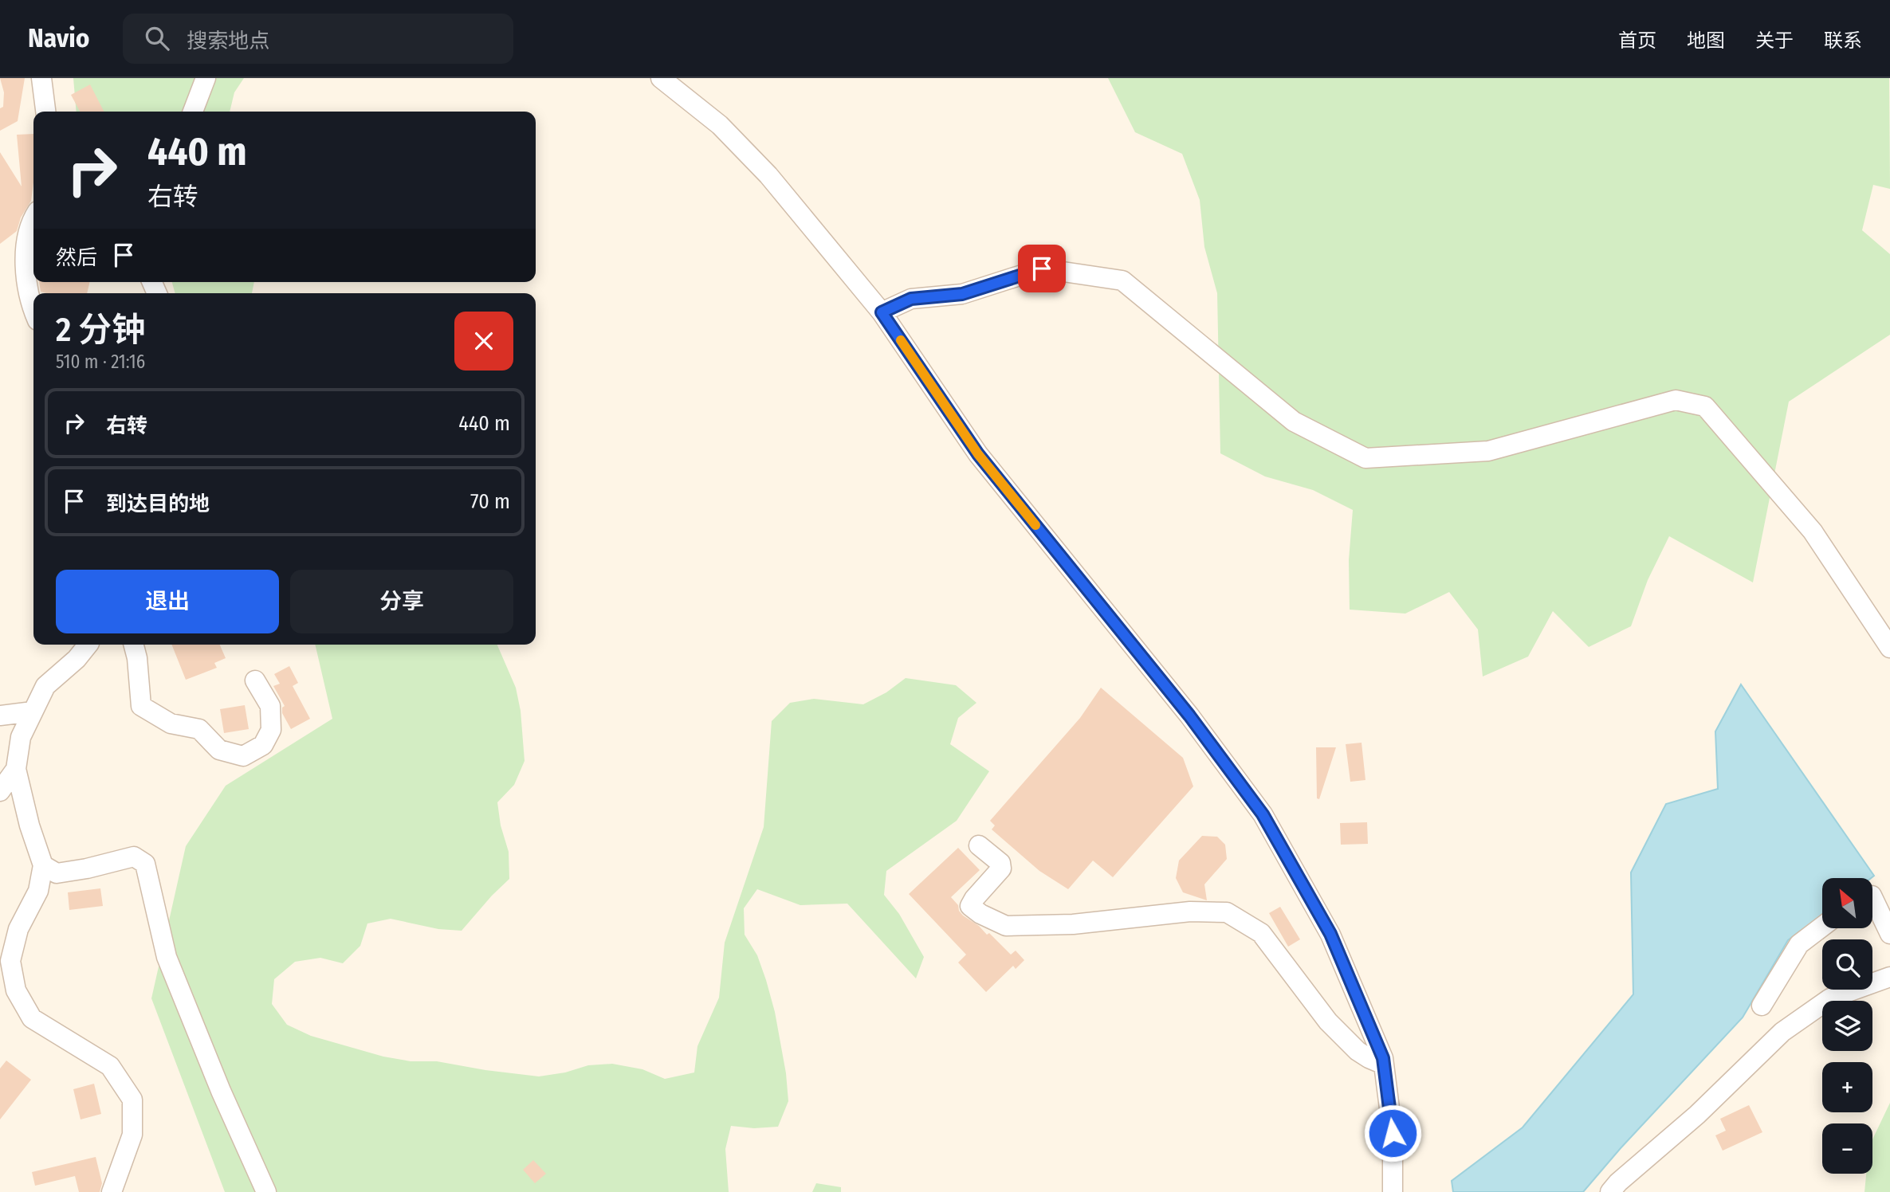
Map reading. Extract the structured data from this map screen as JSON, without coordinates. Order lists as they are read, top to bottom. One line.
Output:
{"north":"top left","page":{"header":"Navio","search":"搜索地点","nav":["首页","地图","关于","联系"],"turn":["440 m","右转"],"then":"然后","heading":["2 分钟","510 m · 21:16"],"list":[{"name":"右转","value":"440 m"},{"name":"到达目的地","value":"70 m"}],"buttons":["退出","分享"],"map_buttons":["+","−"]}}
